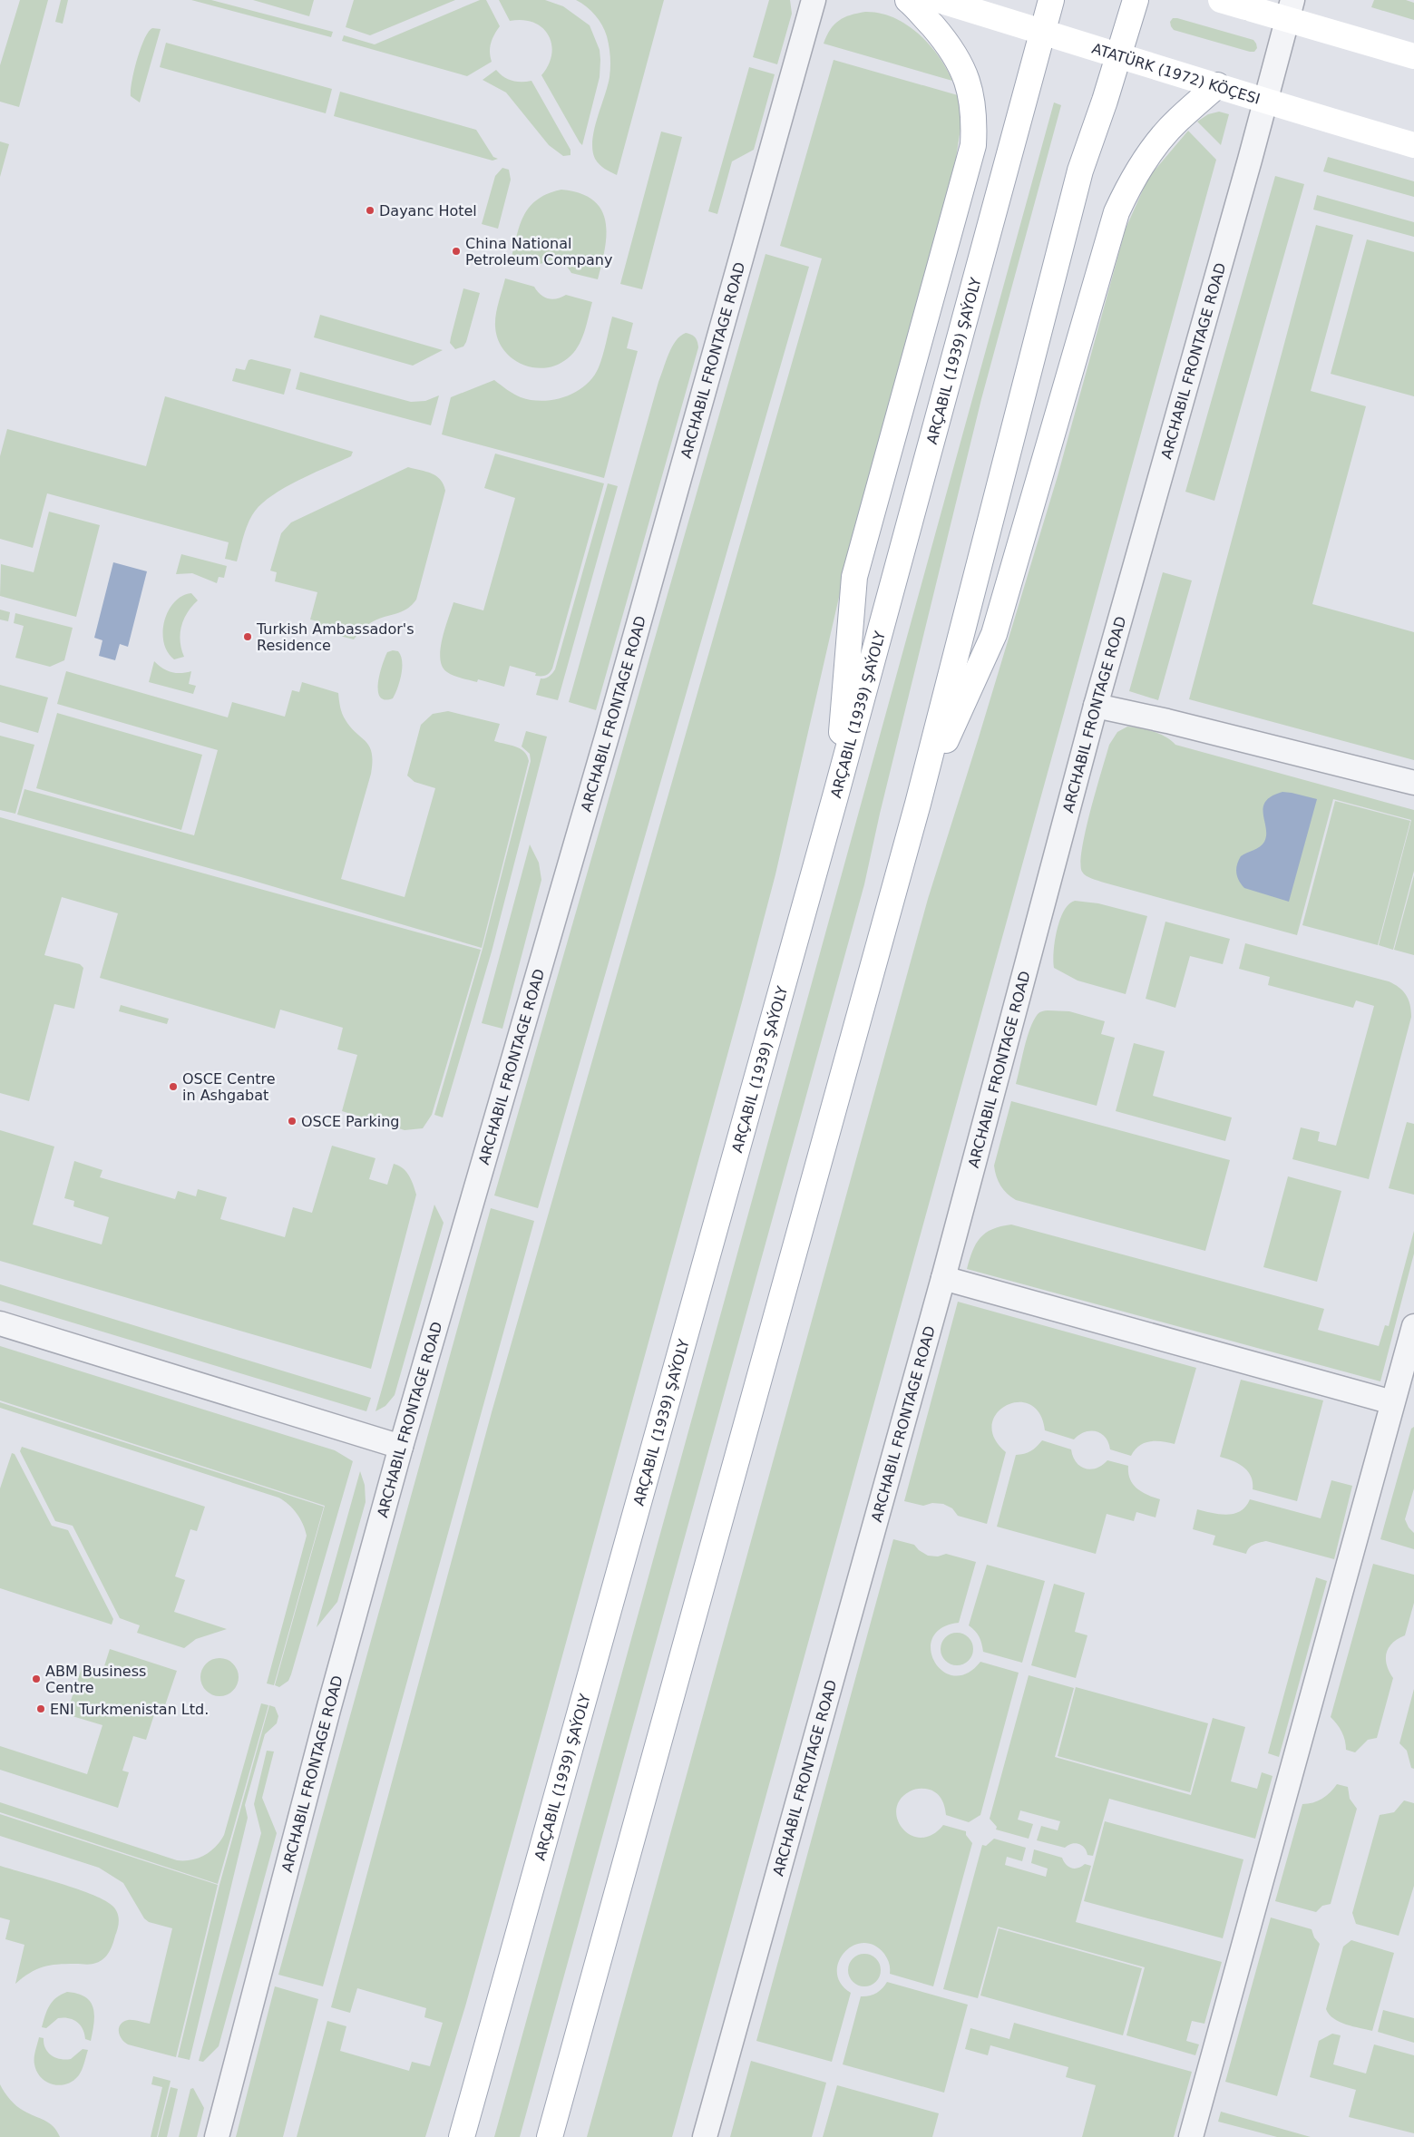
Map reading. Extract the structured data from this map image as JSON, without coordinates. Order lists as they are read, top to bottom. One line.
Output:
{"streets":{"main road":["ATATÜRK (1972) KÖÇESI","ARÇABIL (1939) ŞAÝOLY"],"street":["ARCHABIL FRONTAGE ROAD"]},"crossings":[["ATATÜRK (1972) KÖÇESI","ARÇABIL (1939) ŞAÝOLY"],["ATATÜRK (1972) KÖÇESI","ARCHABIL FRONTAGE ROAD"]],"places":["Dayanc Hotel","China National Petroleum Company","Turkish Ambassador's Residence","OSCE Centre in Ashgabat","OSCE Parking","ABM Business Centre","ENI Turkmenistan Ltd."]}
